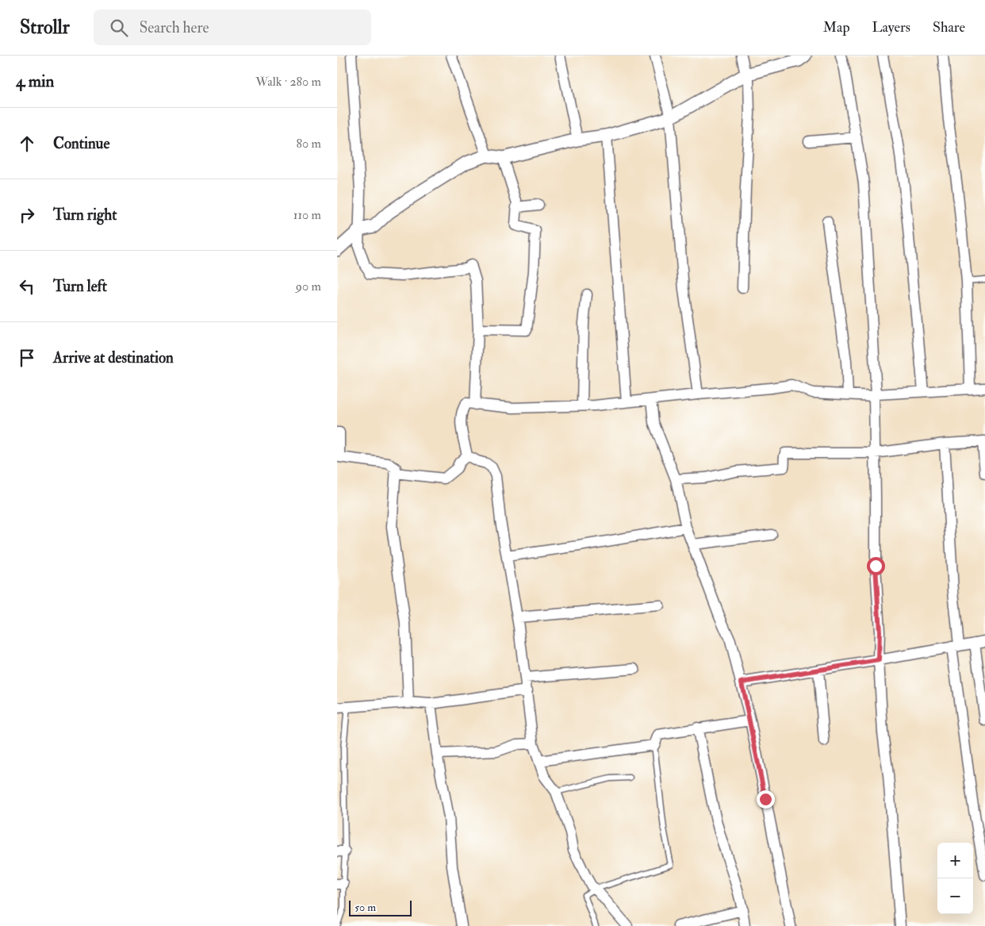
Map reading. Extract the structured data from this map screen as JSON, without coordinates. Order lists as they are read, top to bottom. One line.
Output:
{"scale_bar":"50 m","page":{"header":"Strollr","search":"Search here","nav":["Map","Layers","Share"],"heading":["4 min","Walk · 280 m"],"list":[["Continue","80 m"],["Turn right","110 m"],["Turn left","90 m"],"Arrive at destination"],"map_buttons":["+","−"],"scale":"50 m"}}
